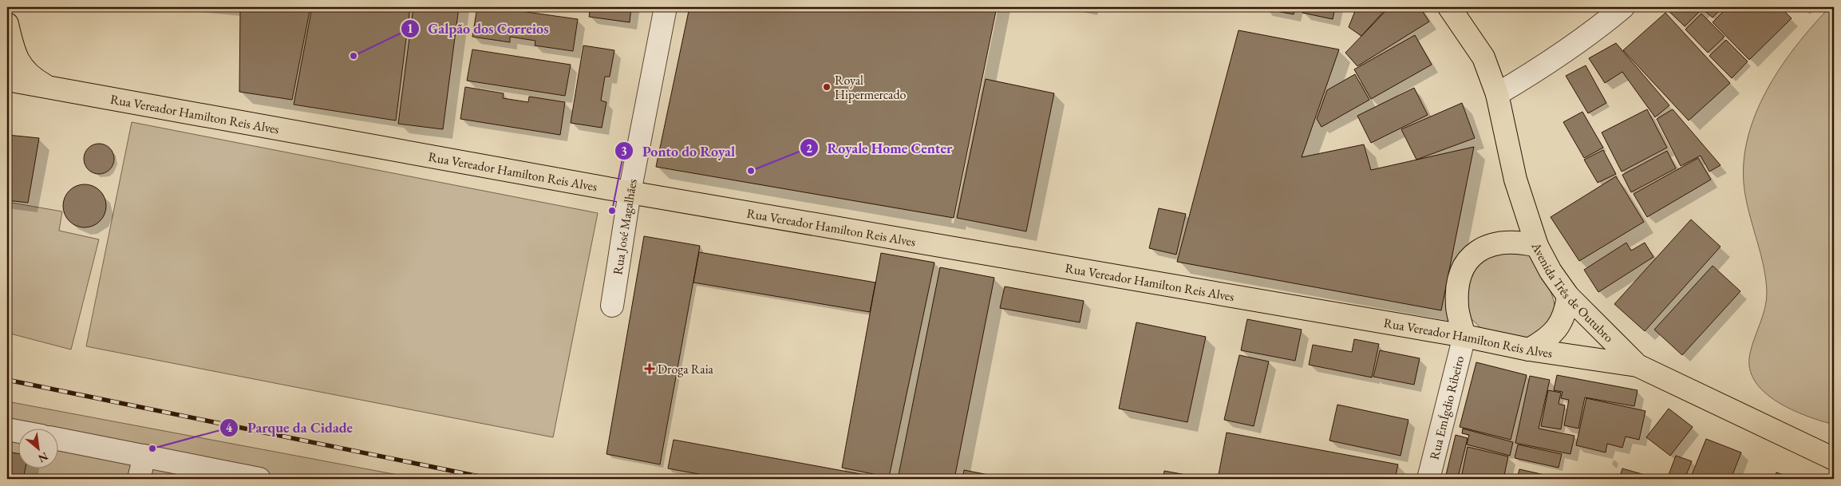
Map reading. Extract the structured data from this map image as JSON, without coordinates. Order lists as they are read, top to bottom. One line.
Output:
{"streets":{"main road":["Rua Vereador Hamilton Reis Alves","Avenida Três de Outubro"],"street":["Rua José Magalhães","Rua EmÍgdio Ribeiro"]},"crossings":[["Rua Vereador Hamilton Reis Alves","Rua José Magalhães"],["Rua Vereador Hamilton Reis Alves","Avenida Três de Outubro"],["Rua Vereador Hamilton Reis Alves","Rua EmÍgdio Ribeiro"],["Avenida Três de Outubro","Rua EmÍgdio Ribeiro"]],"places":{"other":["Galpão dos Correios","Royal Hipermercado","Royale Home Center","Ponto do Royal","Parque da Cidade"],"health":["Droga Raia"]},"north":"bottom right"}
